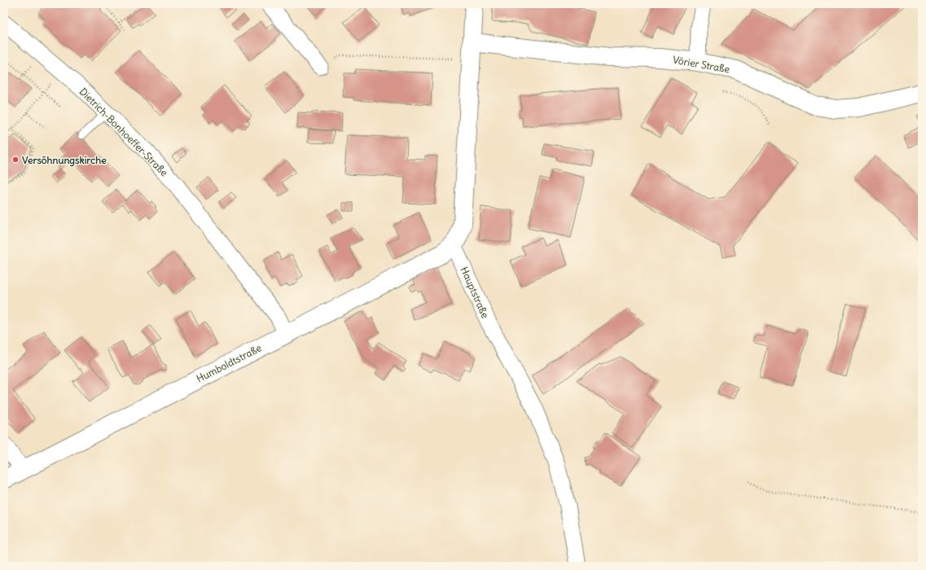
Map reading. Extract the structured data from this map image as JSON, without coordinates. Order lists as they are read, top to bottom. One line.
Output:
{"streets":{"street":["Vörier Straße","Dietrich-Bonhoeffer-Straße","Hauptstraße","Humboldtstraße"]},"crossings":[["Dietrich-Bonhoeffer-Straße","Humboldtstraße"],["Hauptstraße","Humboldtstraße"]],"places":["Versöhnungskirche"]}
